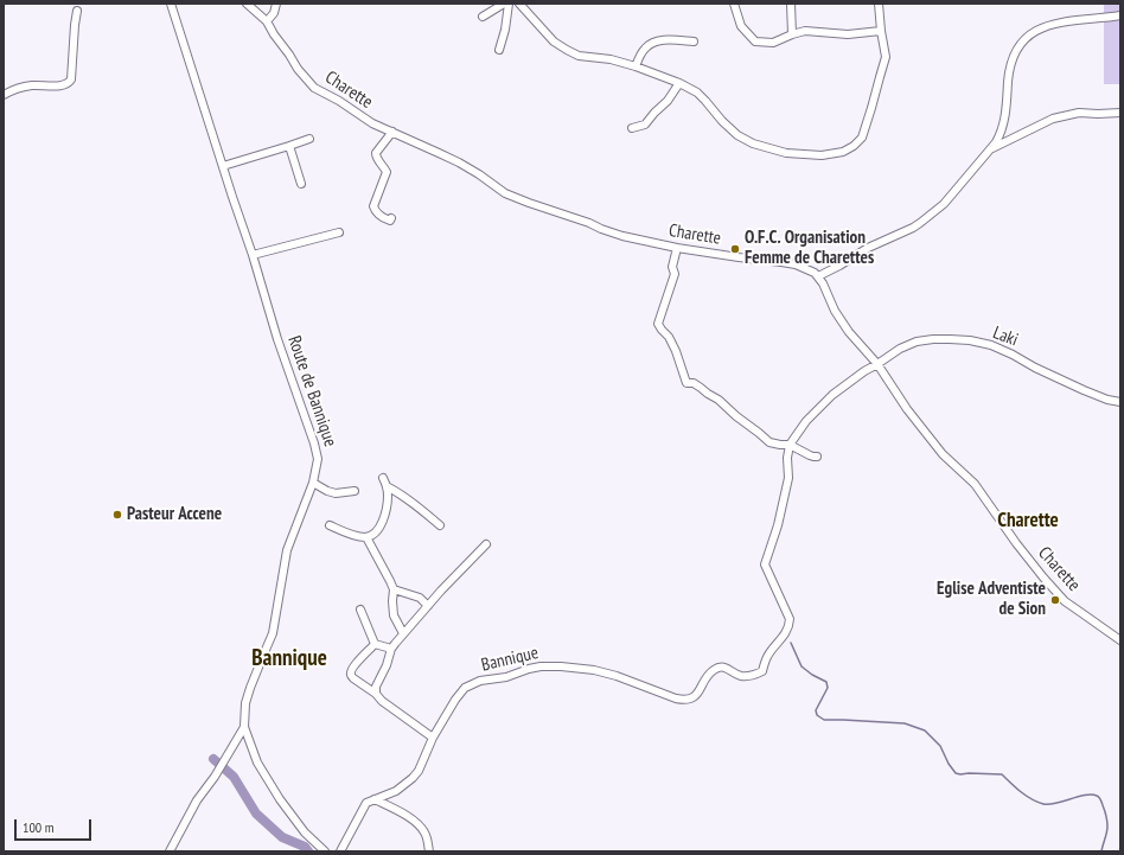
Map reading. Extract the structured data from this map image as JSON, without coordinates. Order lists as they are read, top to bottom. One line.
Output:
{"streets":{"street":["Charette","Laki","Route de Bannique","Bannique"]},"crossings":[["Charette","Laki"],["Laki","Bannique"]],"districts":["Charette","Bannique"],"places":["O.F.C. Organisation Femme de Charettes","Pasteur Accene","Eglise Adventiste de Sion"],"scale_bar":"100 m"}
